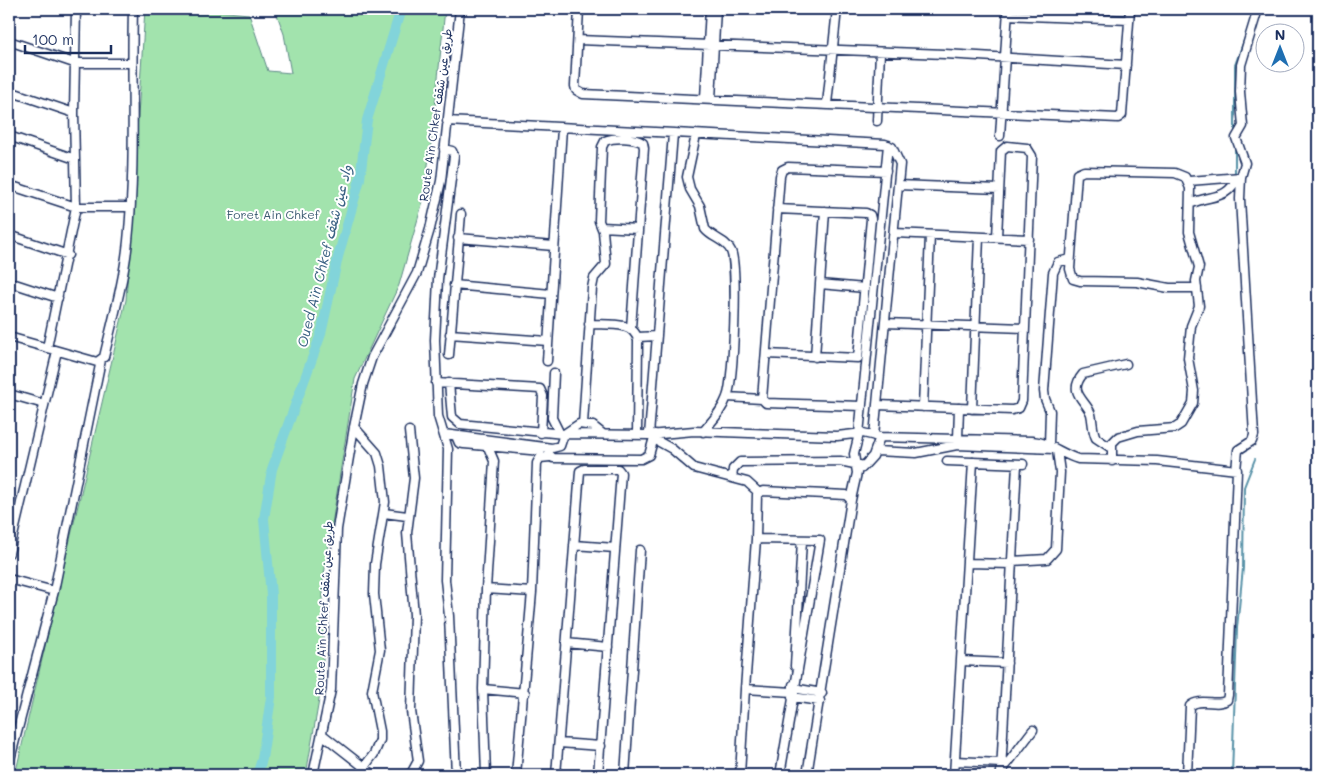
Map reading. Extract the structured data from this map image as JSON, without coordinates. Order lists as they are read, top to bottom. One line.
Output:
{"streets":{"street":["Route Aïn Chkef طريق عين شقف"]},"water":["Oued Aïn Chkef واد عين شقف"],"parks":["Foret Ain Chkef"],"scale_bar":"100 m","north":"top"}
